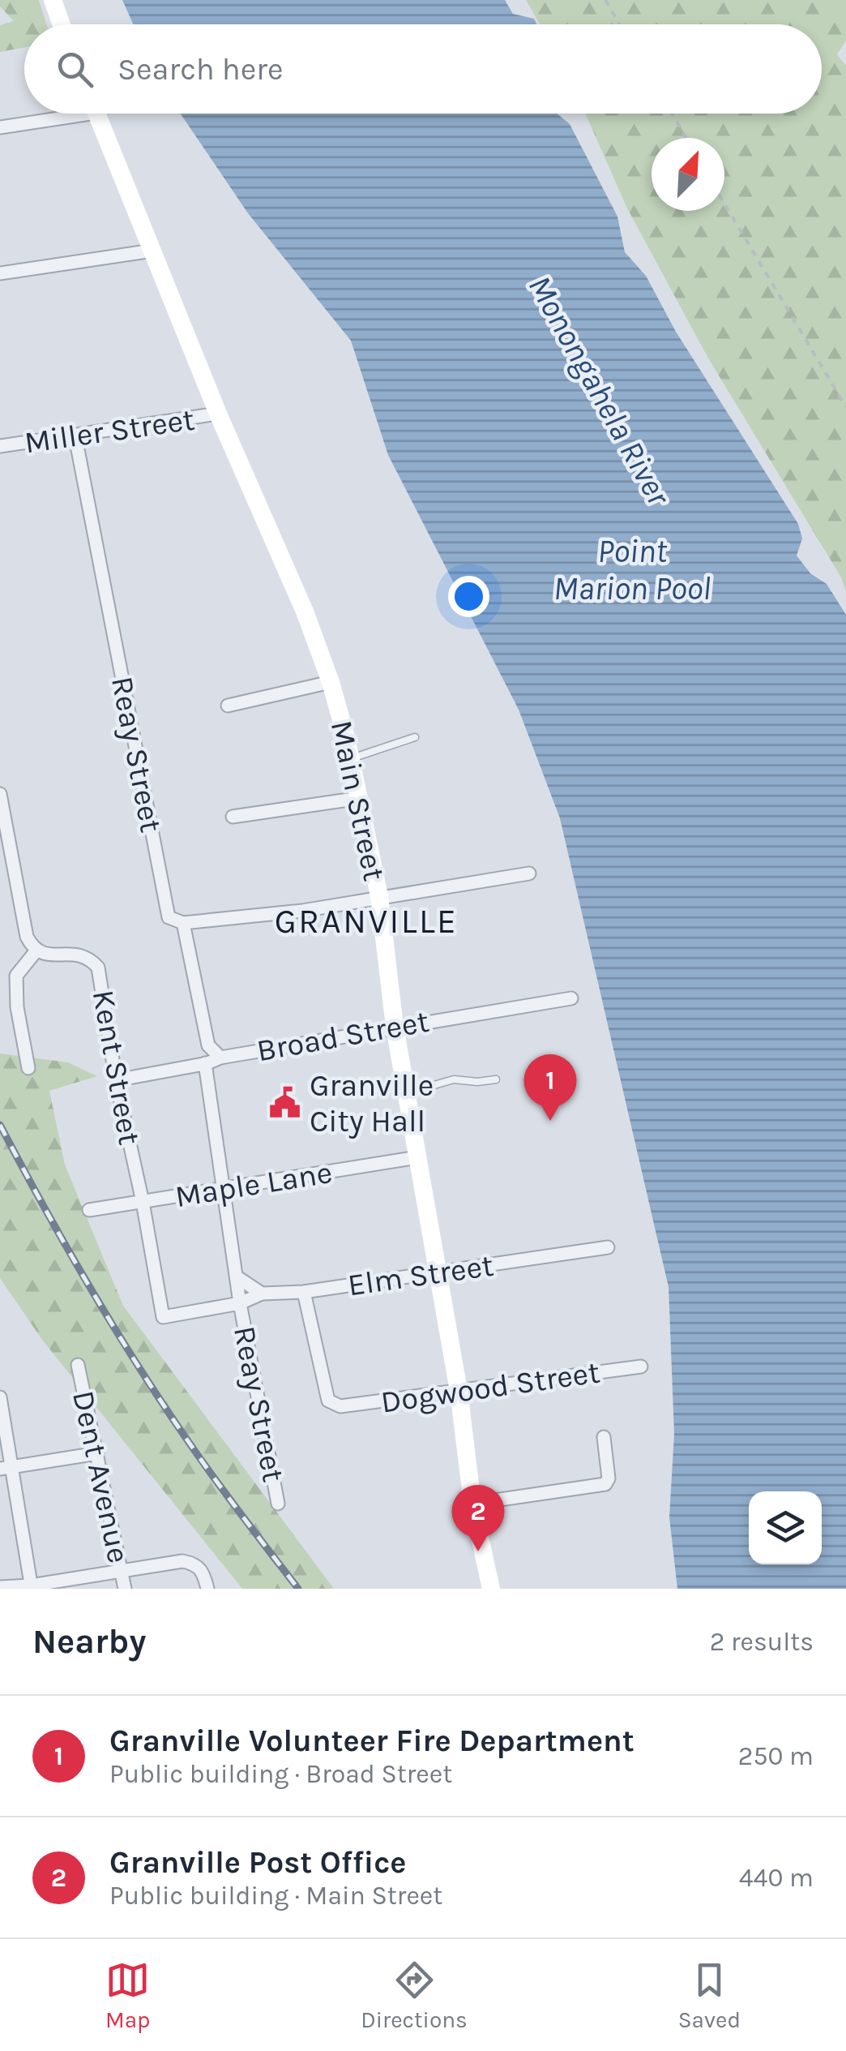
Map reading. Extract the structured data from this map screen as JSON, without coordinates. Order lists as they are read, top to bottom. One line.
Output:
{"streets":{"main road":["Main Street"],"street":["Miller Street","Reay Street","Broad Street","Kent Street","Maple Lane","Elm Street","Dogwood Street","Dent Avenue"]},"crossings":[["Miller Street","Reay Street"],["Miller Street","Main Street"],["Reay Street","Broad Street"],["Reay Street","Kent Street"],["Reay Street","Maple Lane"],["Main Street","Broad Street"],["Main Street","Maple Lane"],["Main Street","Elm Street"],["Main Street","Dogwood Street"],["Broad Street","Kent Street"],["Kent Street","Maple Lane"],["Elm Street","Dogwood Street"]],"districts":["GRANVILLE"],"water":["Monongahela River","Point Marion Pool"],"places":{"public building":["Granville City Hall"]},"north":"top right","page":{"search":"Search here","pins":["1","2"],"heading":["Nearby","2 results"],"list":[{"mark":"1","name":"Granville Volunteer Fire Department","note":"Public building · Broad Street","value":"250 m"},{"mark":"2","name":"Granville Post Office","note":"Public building · Main Street","value":"440 m"}],"nav":["Map","Directions","Saved"]}}
